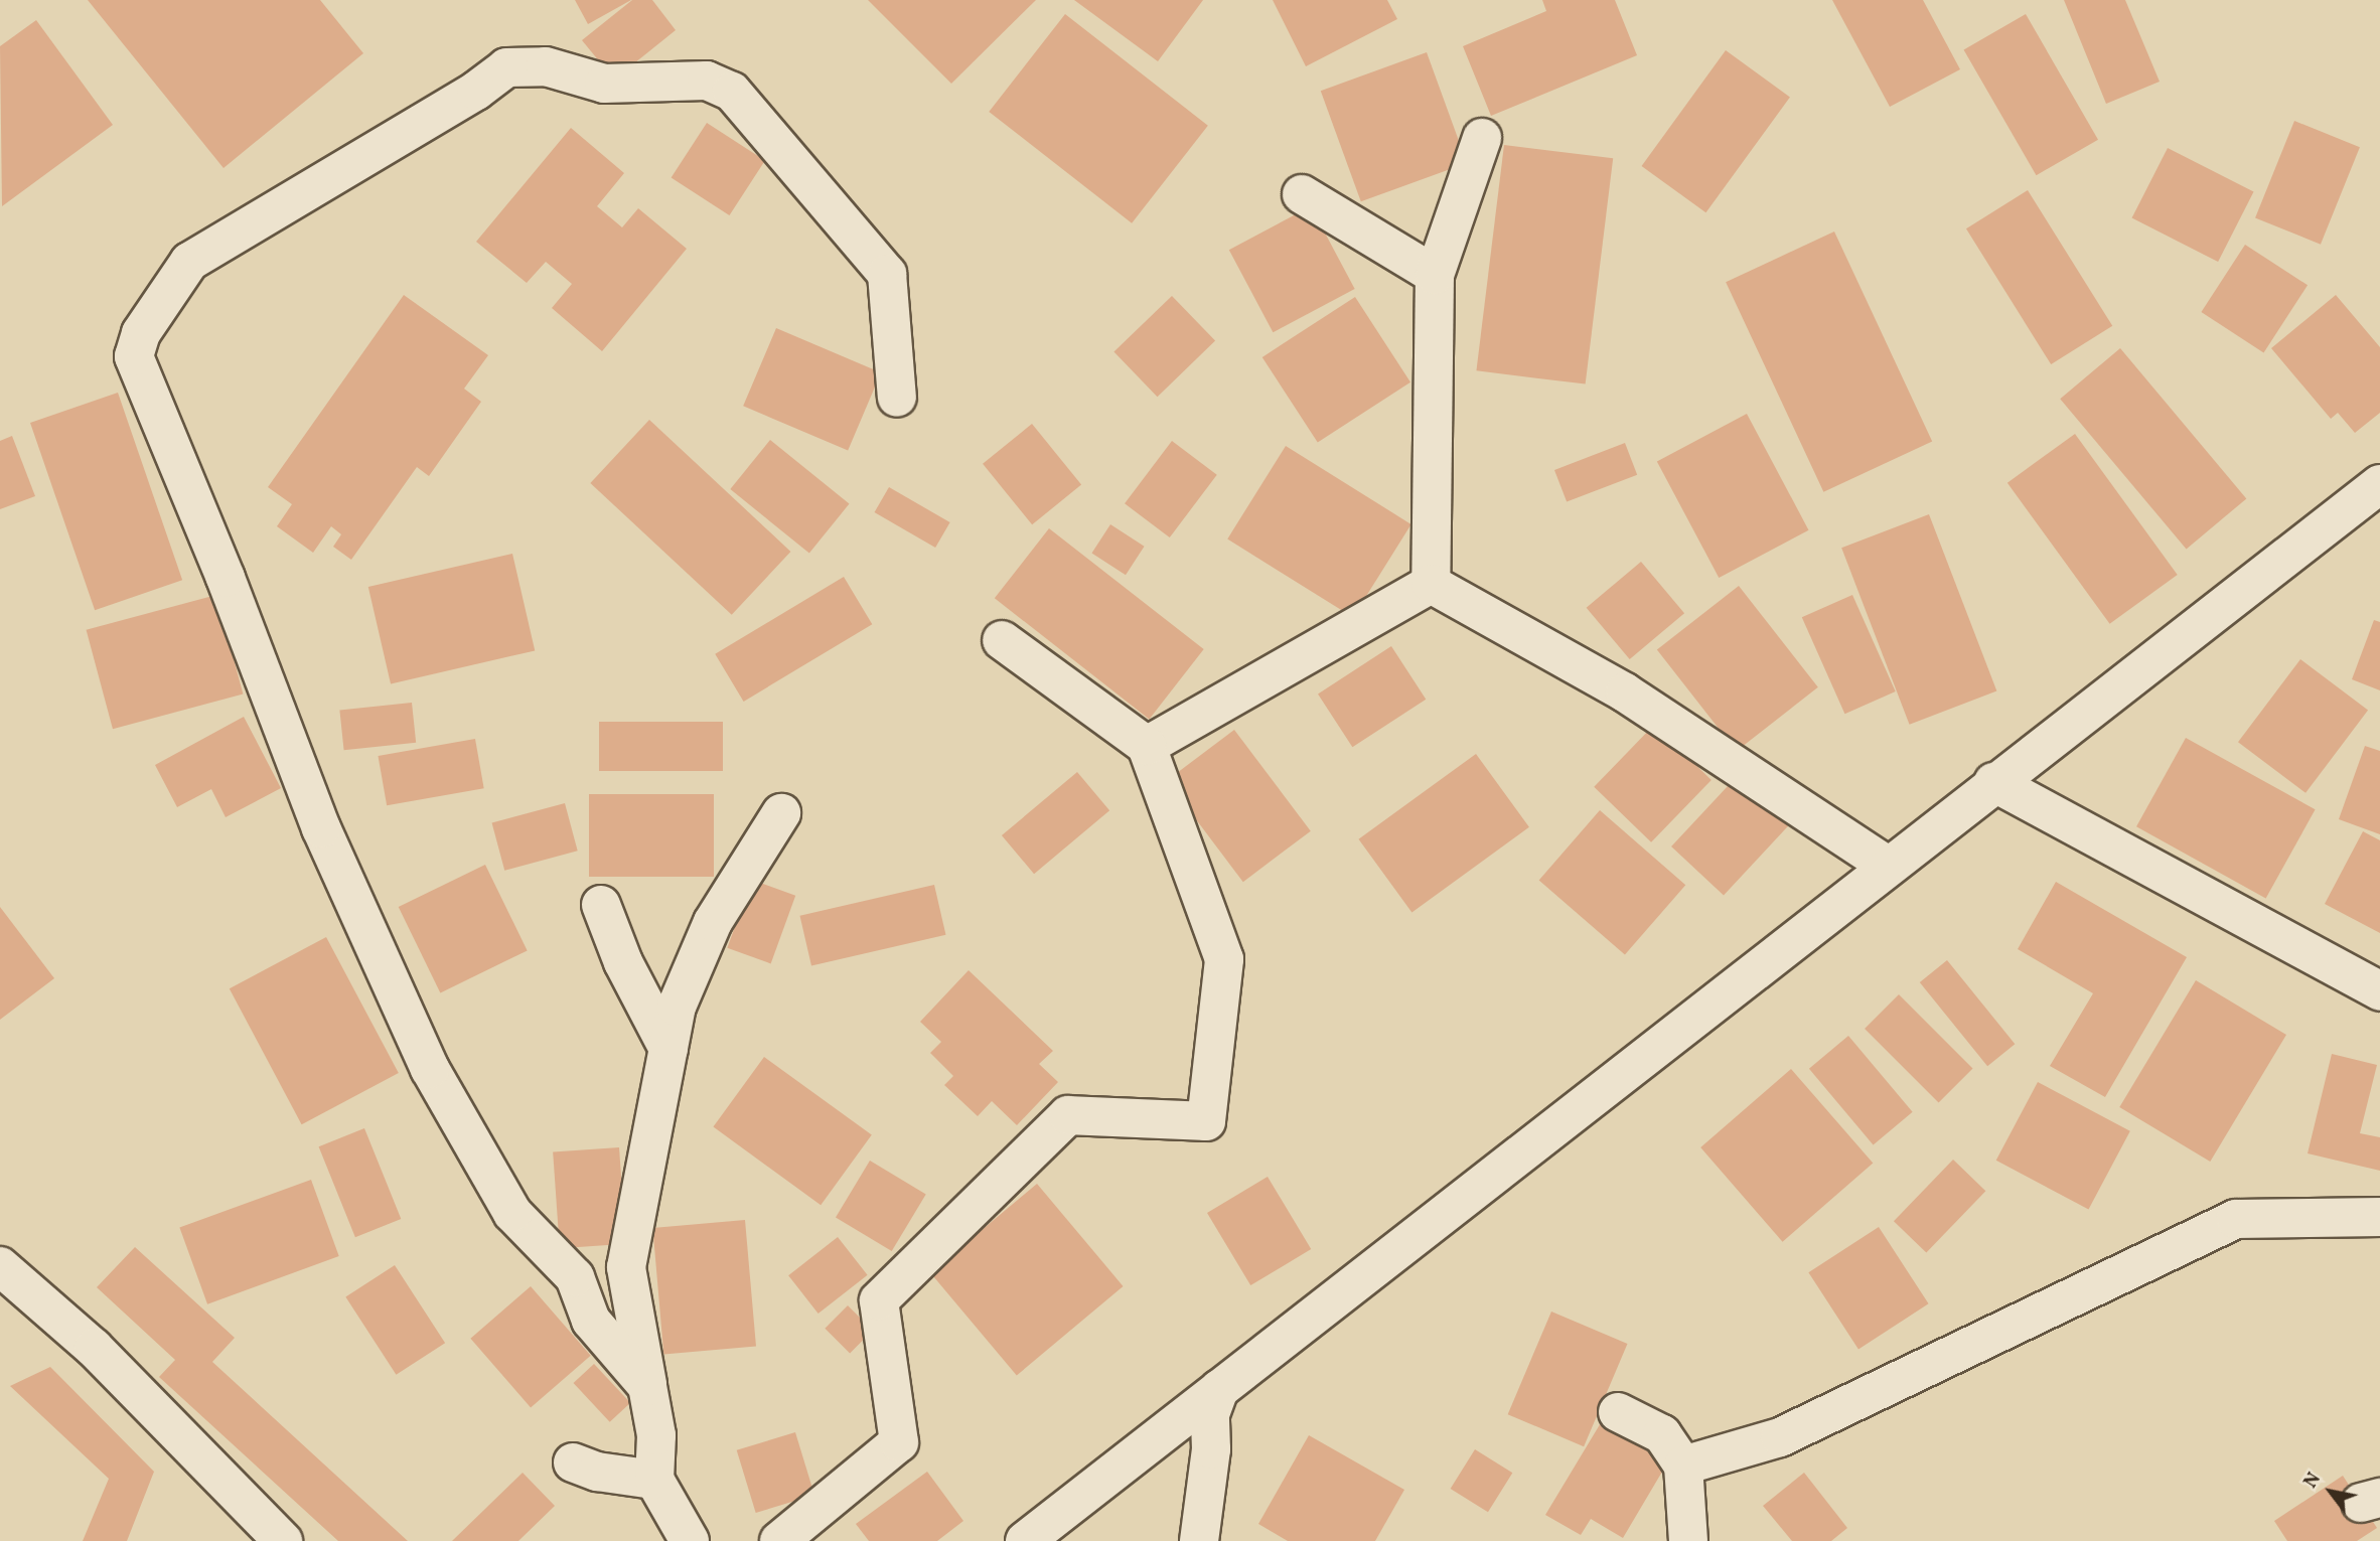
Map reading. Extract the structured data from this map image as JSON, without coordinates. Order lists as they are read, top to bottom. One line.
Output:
{"north":"top left"}
